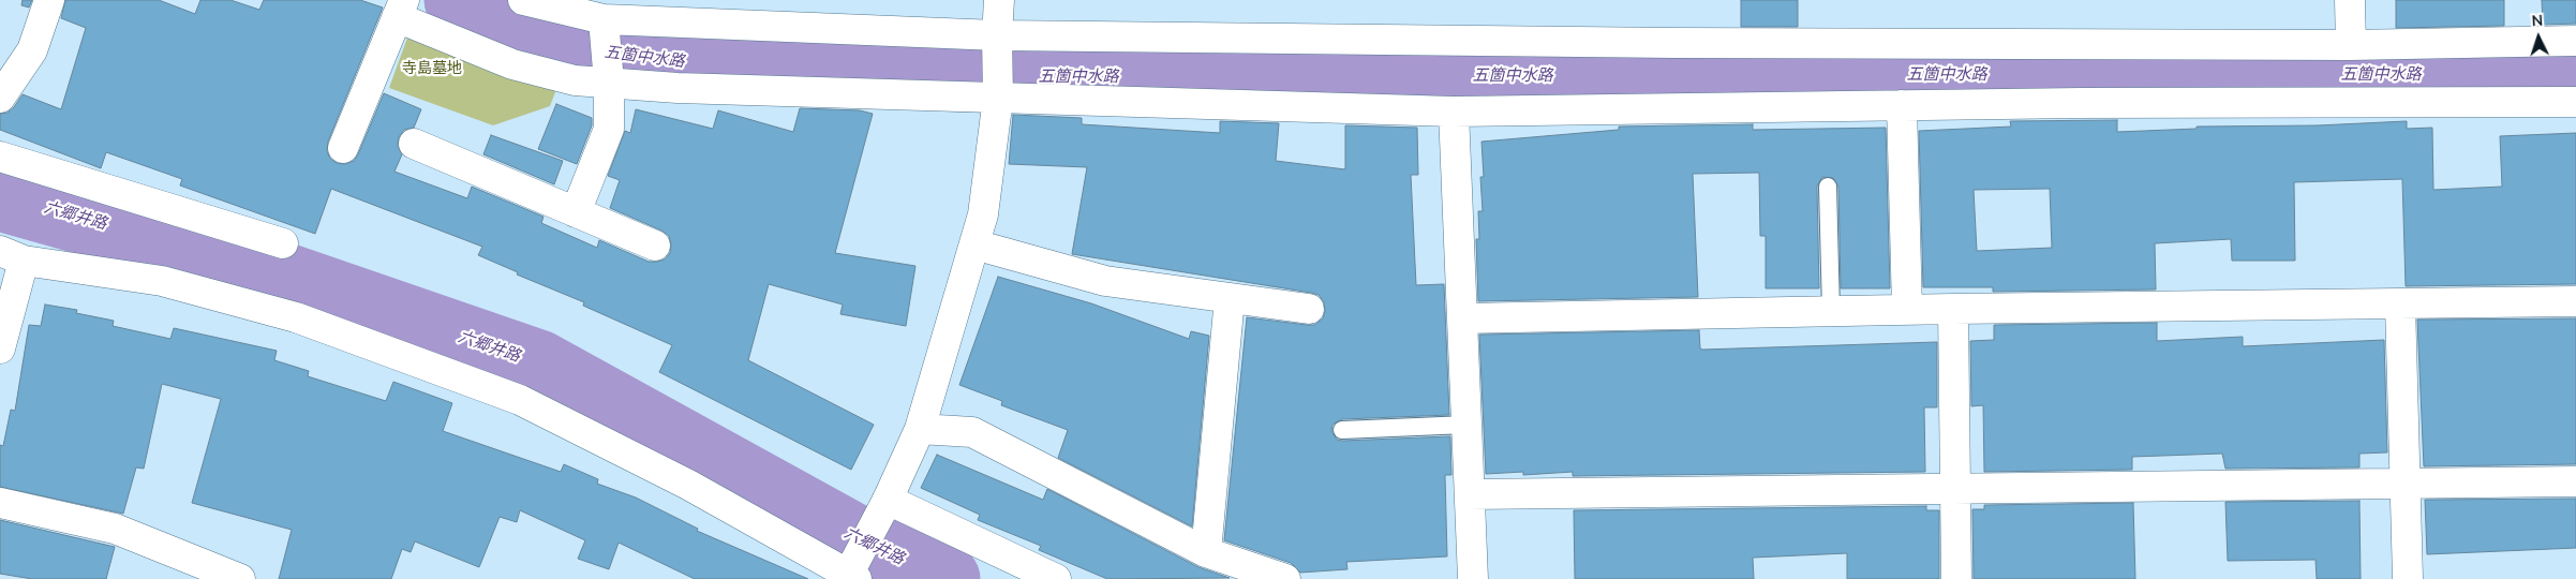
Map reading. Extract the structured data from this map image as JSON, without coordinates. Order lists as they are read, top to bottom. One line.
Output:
{"water":["五箇中水路","六郷井路"],"parks":["寺島墓地"],"north":"top"}
